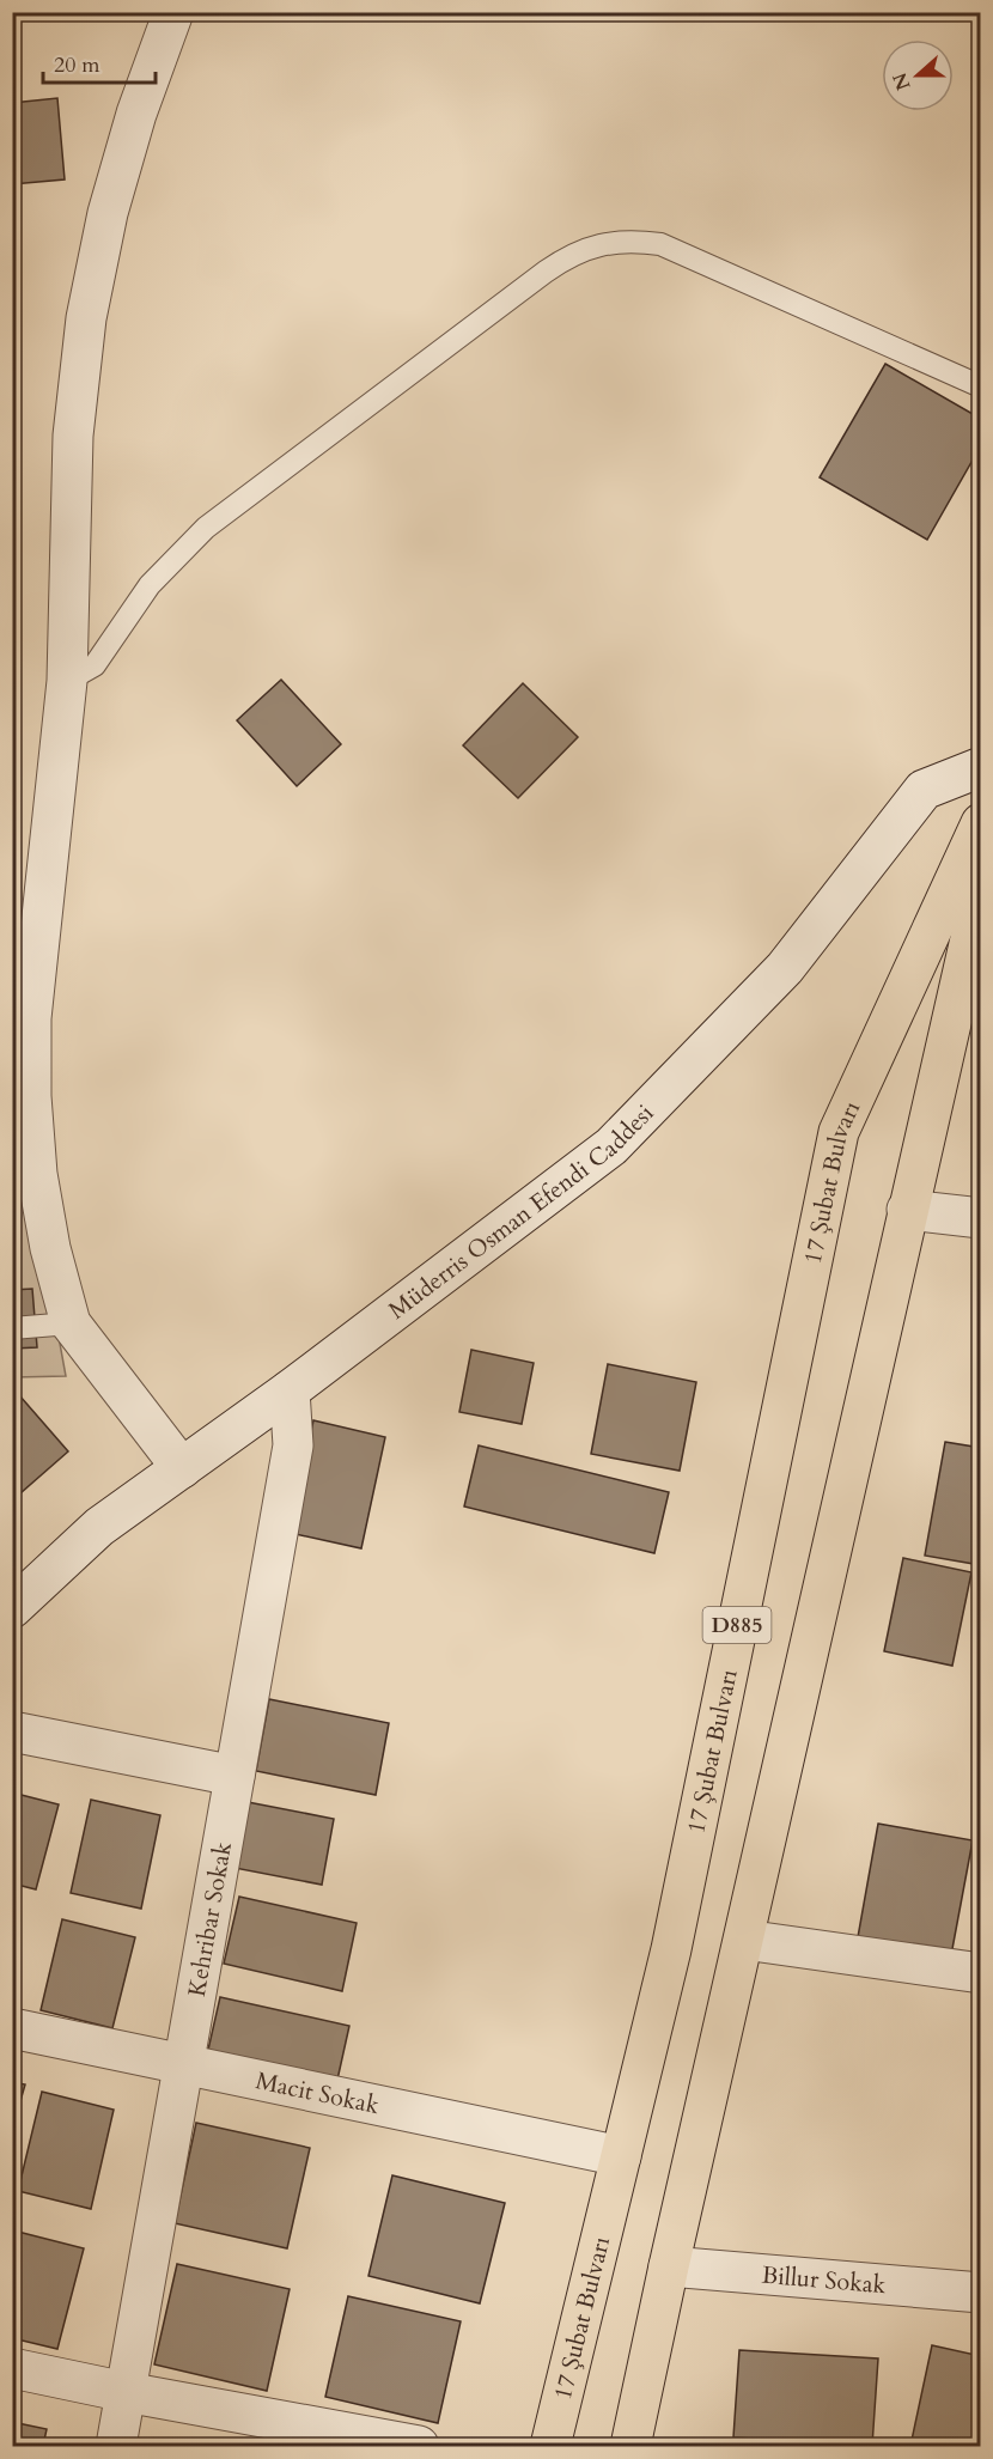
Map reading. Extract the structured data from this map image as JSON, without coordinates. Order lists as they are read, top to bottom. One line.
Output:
{"streets":{"highway":["17 Şubat Bulvarı","D885"],"street":["Müderris Osman Efendi Caddesi","Kehribar Sokak","Macit Sokak","Billur Sokak"]},"crossings":[["17 Şubat Bulvarı","Macit Sokak"],["Müderris Osman Efendi Caddesi","Kehribar Sokak"],["Kehribar Sokak","Macit Sokak"]],"scale_bar":"20 m","north":"left"}
